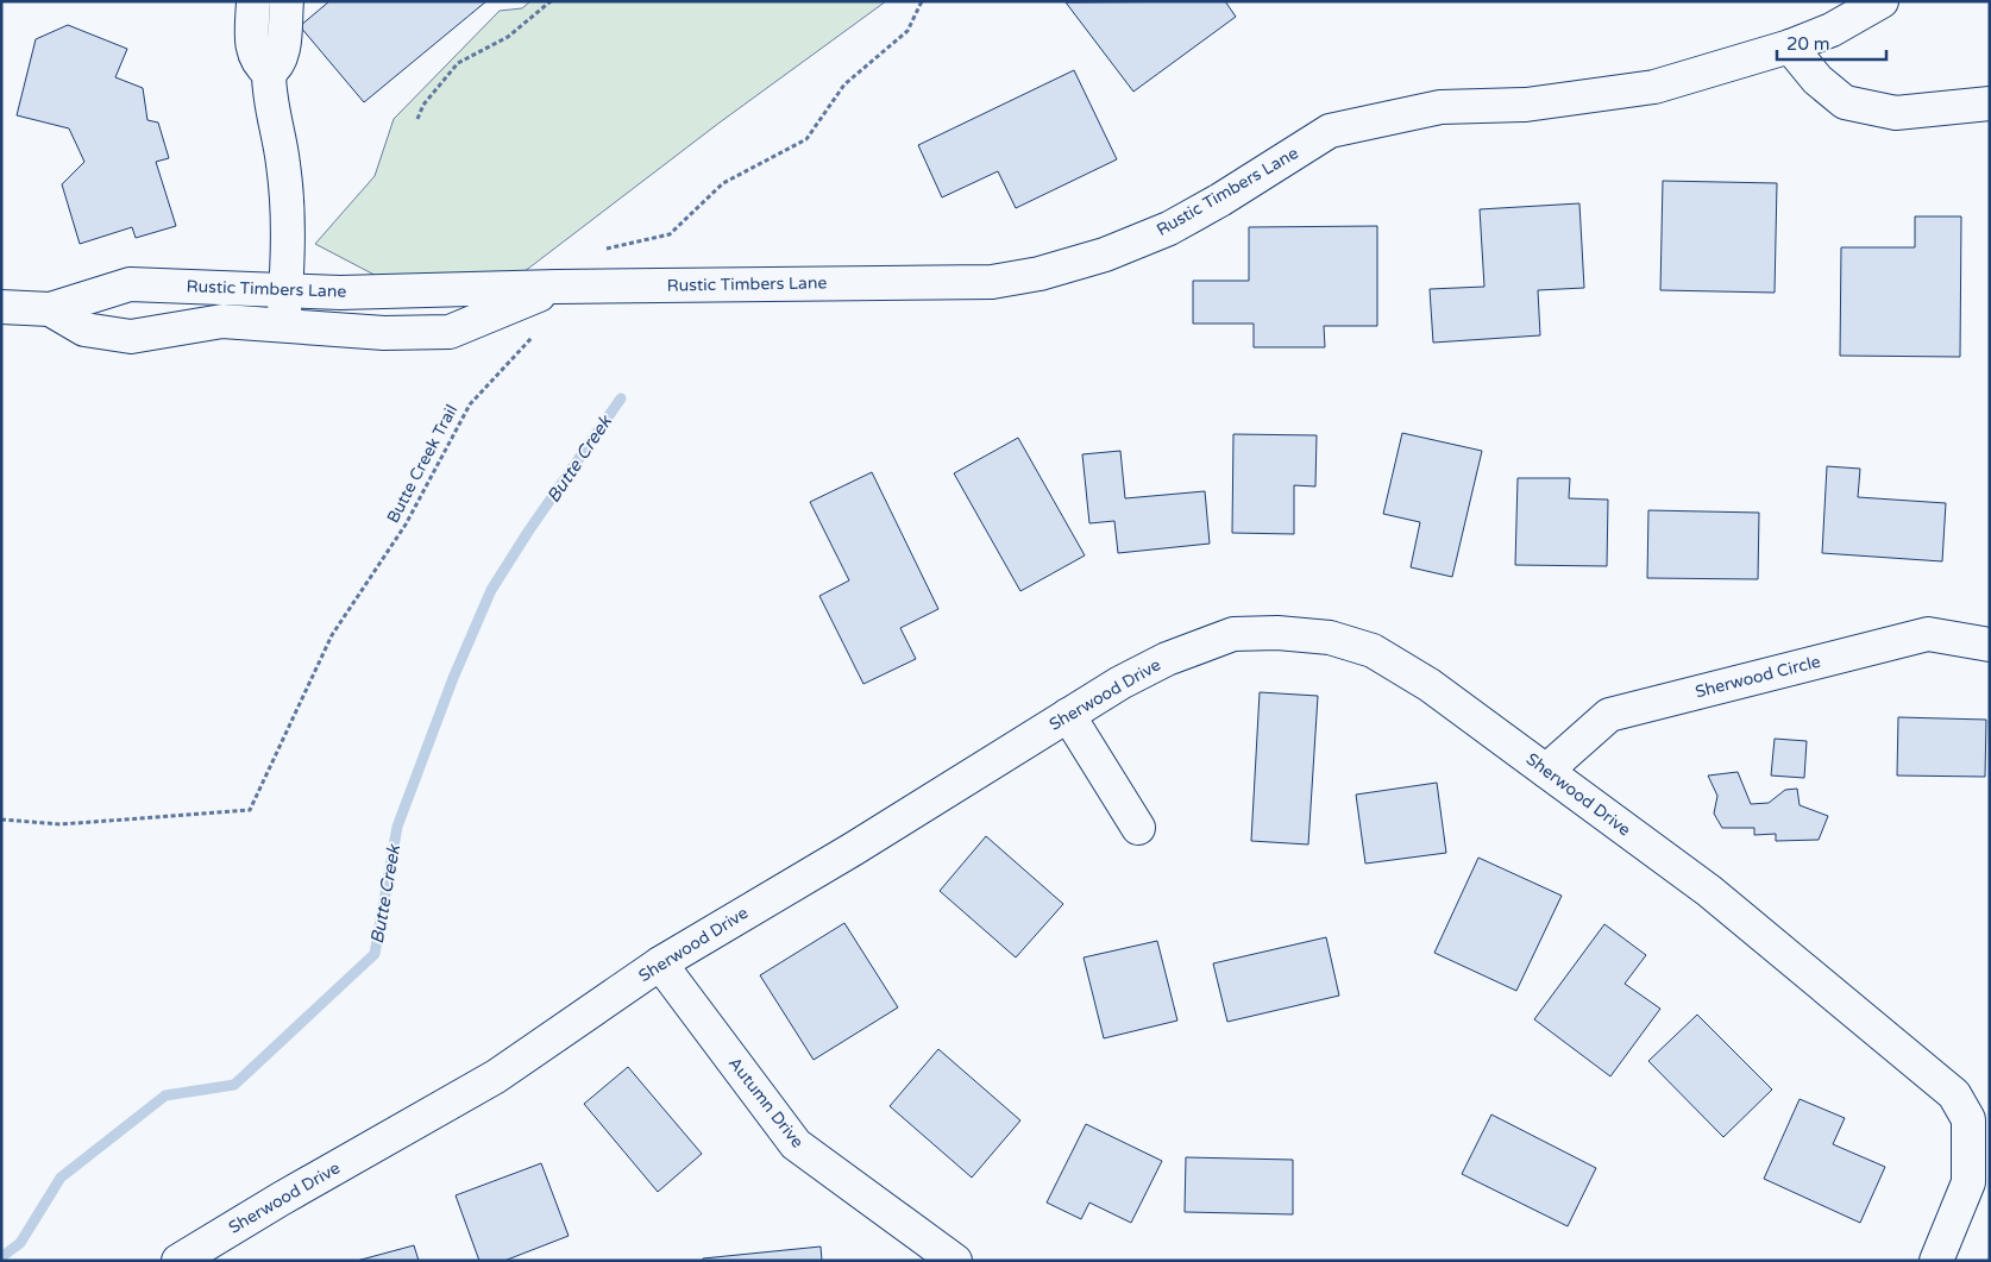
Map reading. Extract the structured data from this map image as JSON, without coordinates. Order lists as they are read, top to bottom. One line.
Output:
{"streets":{"street":["Rustic Timbers Lane","Sherwood Circle","Sherwood Drive","Autumn Drive"],"path":["Butte Creek Trail"]},"crossings":[["Sherwood Circle","Sherwood Drive"],["Sherwood Drive","Autumn Drive"]],"water":["Butte Creek"],"scale_bar":"20 m"}
